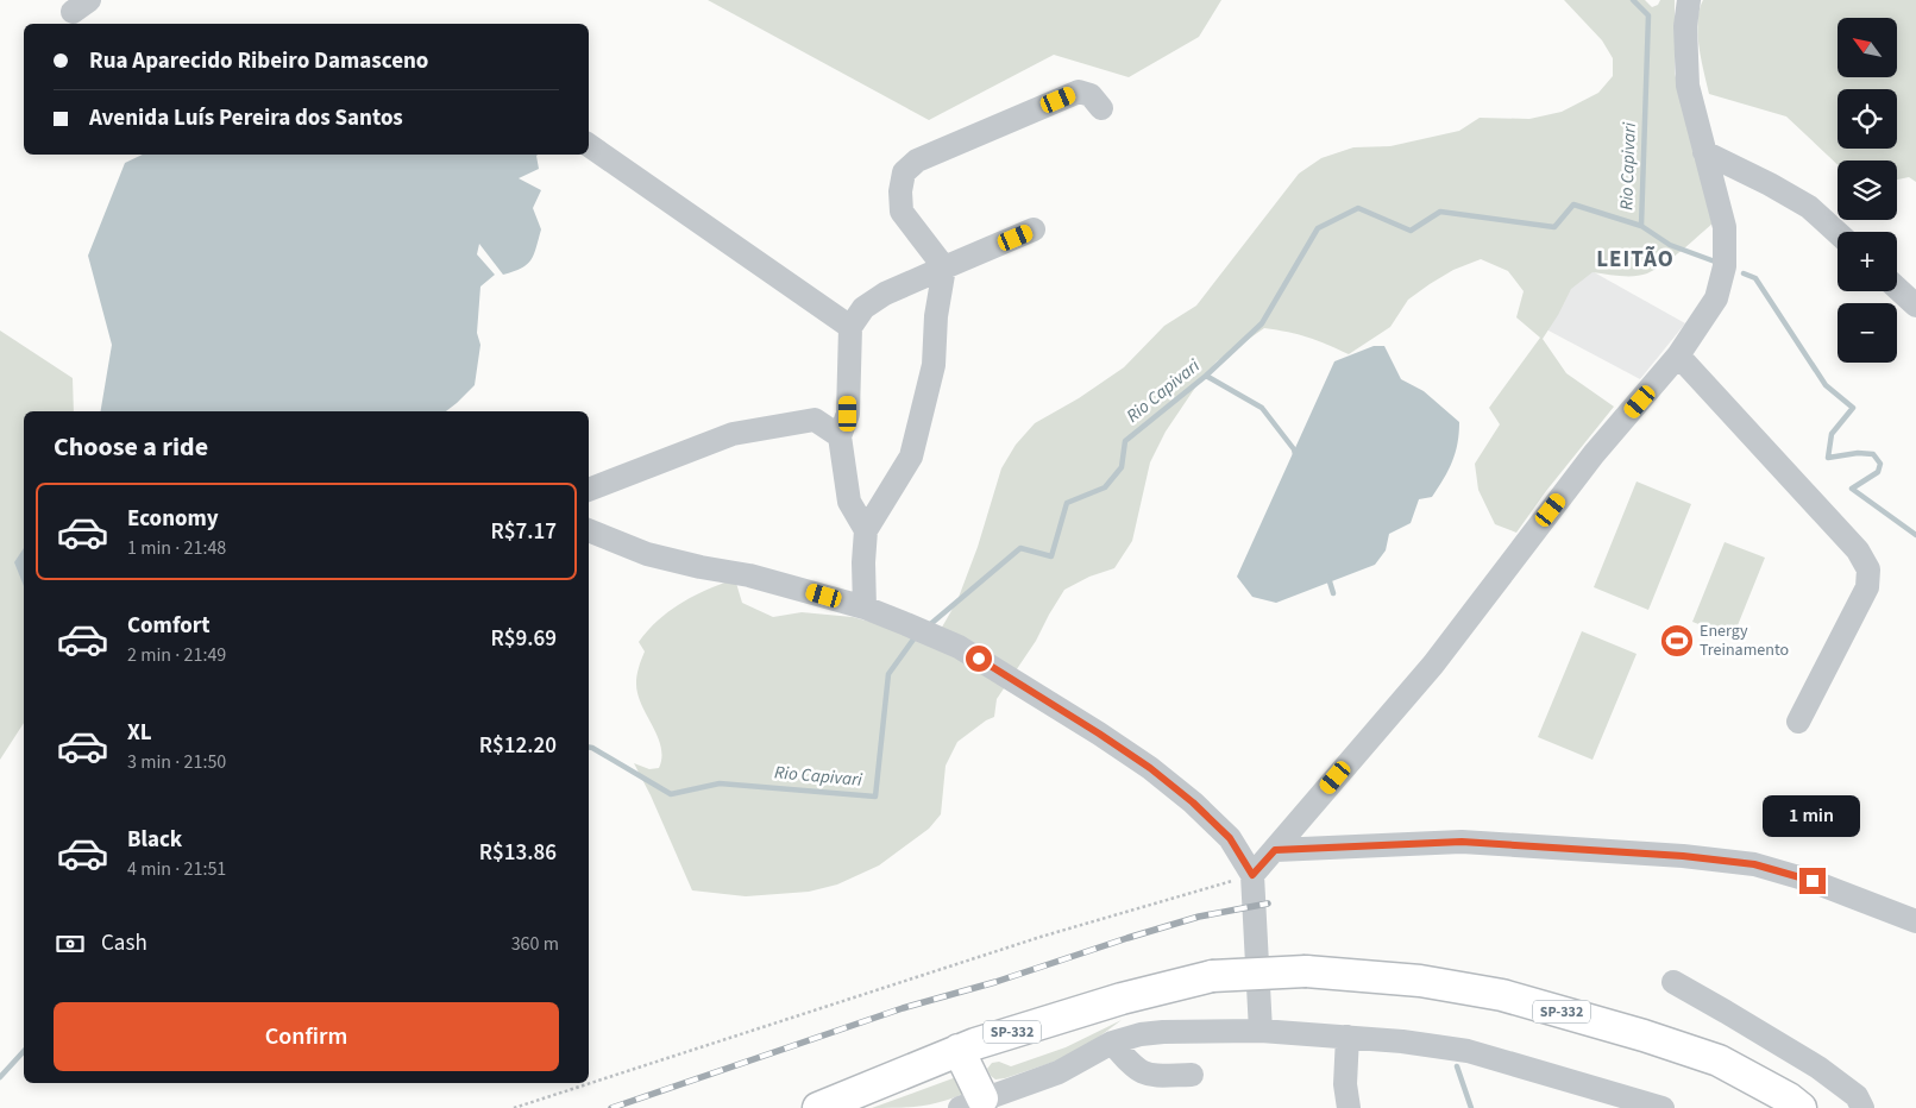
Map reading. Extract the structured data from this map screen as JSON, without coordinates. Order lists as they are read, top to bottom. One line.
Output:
{"streets":{"main road":["SP-332"]},"districts":["LEITÃO"],"water":["Rio Capivari"],"places":{"sports":["Energy Treinamento"]},"north":"top left","page":{"map_buttons":["+","−"],"banner":["Rua Aparecido Ribeiro Damasceno","Avenida Luís Pereira dos Santos"],"heading":"Choose a ride","list":[{"name":"Economy","note":"1 min · 21:48","value":"R$7.17"},{"name":"Comfort","note":"2 min · 21:49","value":"R$9.69"},{"name":"XL","note":"3 min · 21:50","value":"R$12.20"},{"name":"Black","note":"4 min · 21:51","value":"R$13.86"}],"bubble":"1 min","pay":["Cash","360 m"],"buttons":"Confirm"}}
